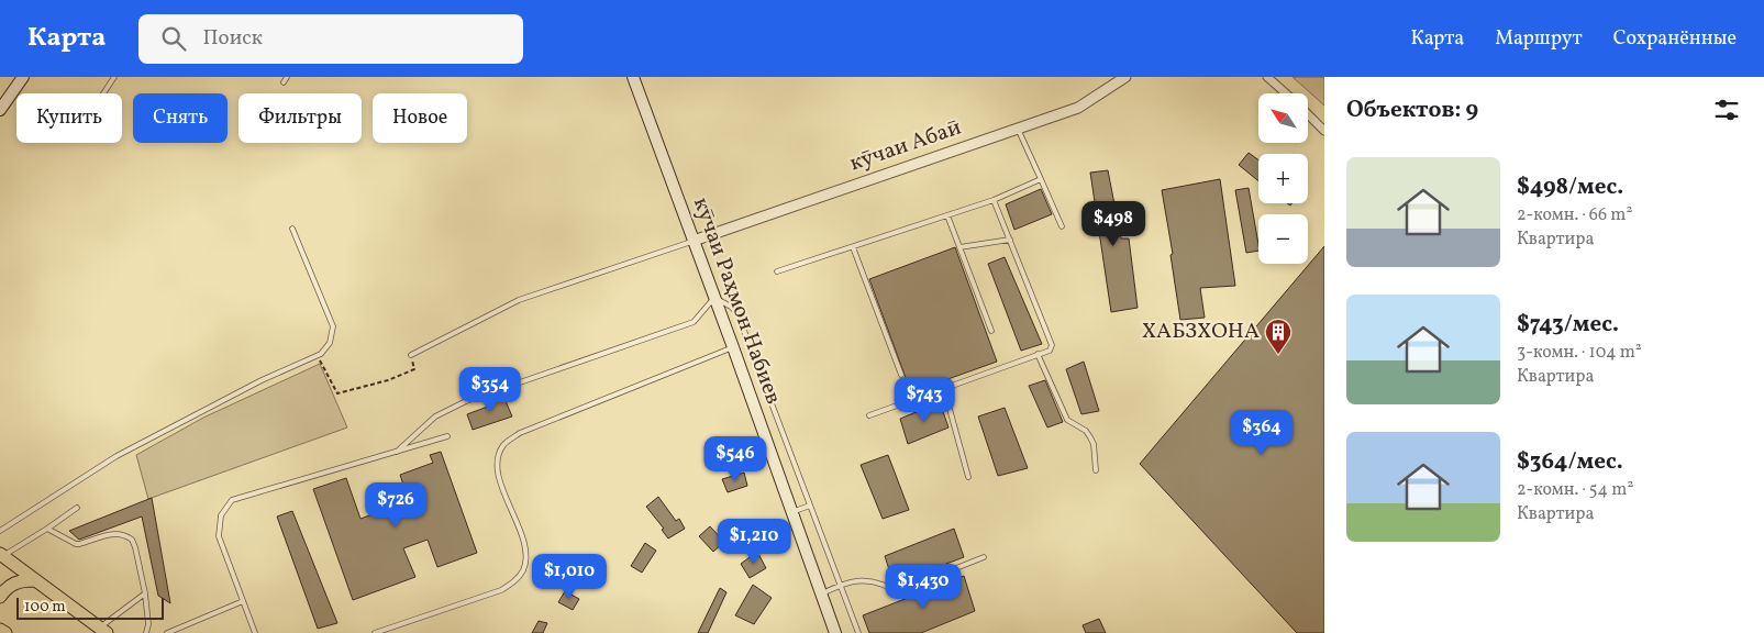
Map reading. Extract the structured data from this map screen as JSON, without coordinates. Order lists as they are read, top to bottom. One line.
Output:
{"streets":{"main road":["кӯчаи Раҳмон Набиев"],"street":["кӯчаи Абаӣ"]},"crossings":[["кӯчаи Абаӣ","кӯчаи Раҳмон Набиев"]],"places":{"building":["ХАБЗХОНА"]},"scale_bar":"100 m","north":"top left","page":{"header":"Карта","search":"Поиск","nav":["Карта","Маршрут","Сохранённые"],"heading":"Объектов: 9","map_buttons":["+","−"],"chip":["Купить","Снять","Фильтры","Новое"],"list":[{"name":"$498/мес.","note":"2-комн. · 66 m² · Квартира"},{"name":"$743/мес.","note":"3-комн. · 104 m² · Квартира"},{"name":"$364/мес.","note":"2-комн. · 54 m² · Квартира"}],"price":["$498","$354","$743","$364","$546","$726","$1,210","$1,010","$1,430"],"scale":"100 m"}}
